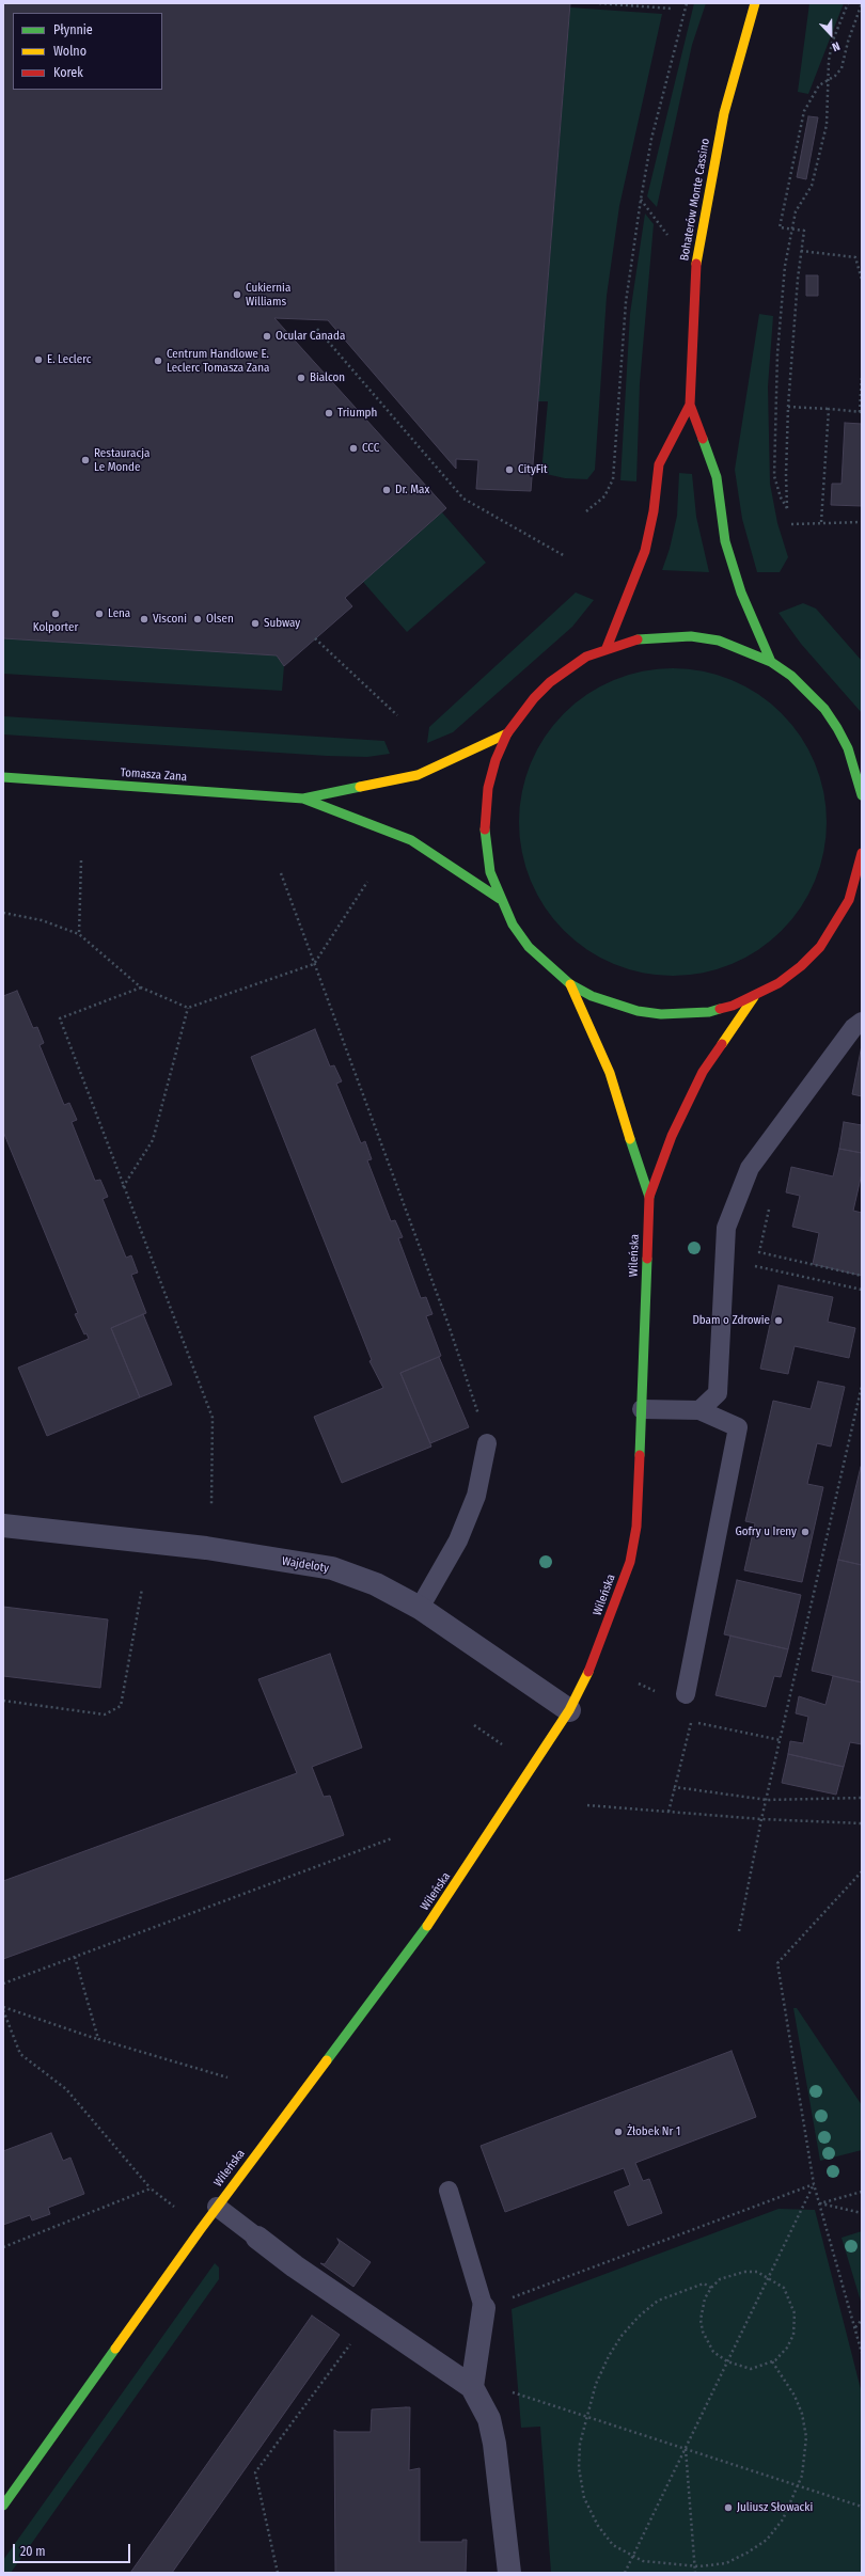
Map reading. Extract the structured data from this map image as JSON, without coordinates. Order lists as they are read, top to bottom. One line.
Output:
{"streets":{"street":["Bohaterów Monte Cassino","Tomasza Zana","Wileńska","Wajdeloty"]},"crossings":[["Wileńska","Wajdeloty"]],"places":["Cukiernia Williams","Ocular Canada","E. Leclerc","Centrum Handlowe E. Leclerc Tomasza Zana","Bialcon","Triumph","CCC","Restauracja Le Monde","CityFit","Dr. Max","Kolporter","Lena","Visconi","Olsen","Subway","Dbam o Zdrowie","Gofry u Ireny","Żłobek Nr 1","Juliusz Słowacki"],"legend":["Płynnie","Wolno","Korek"],"scale_bar":"20 m","north":"bottom"}
